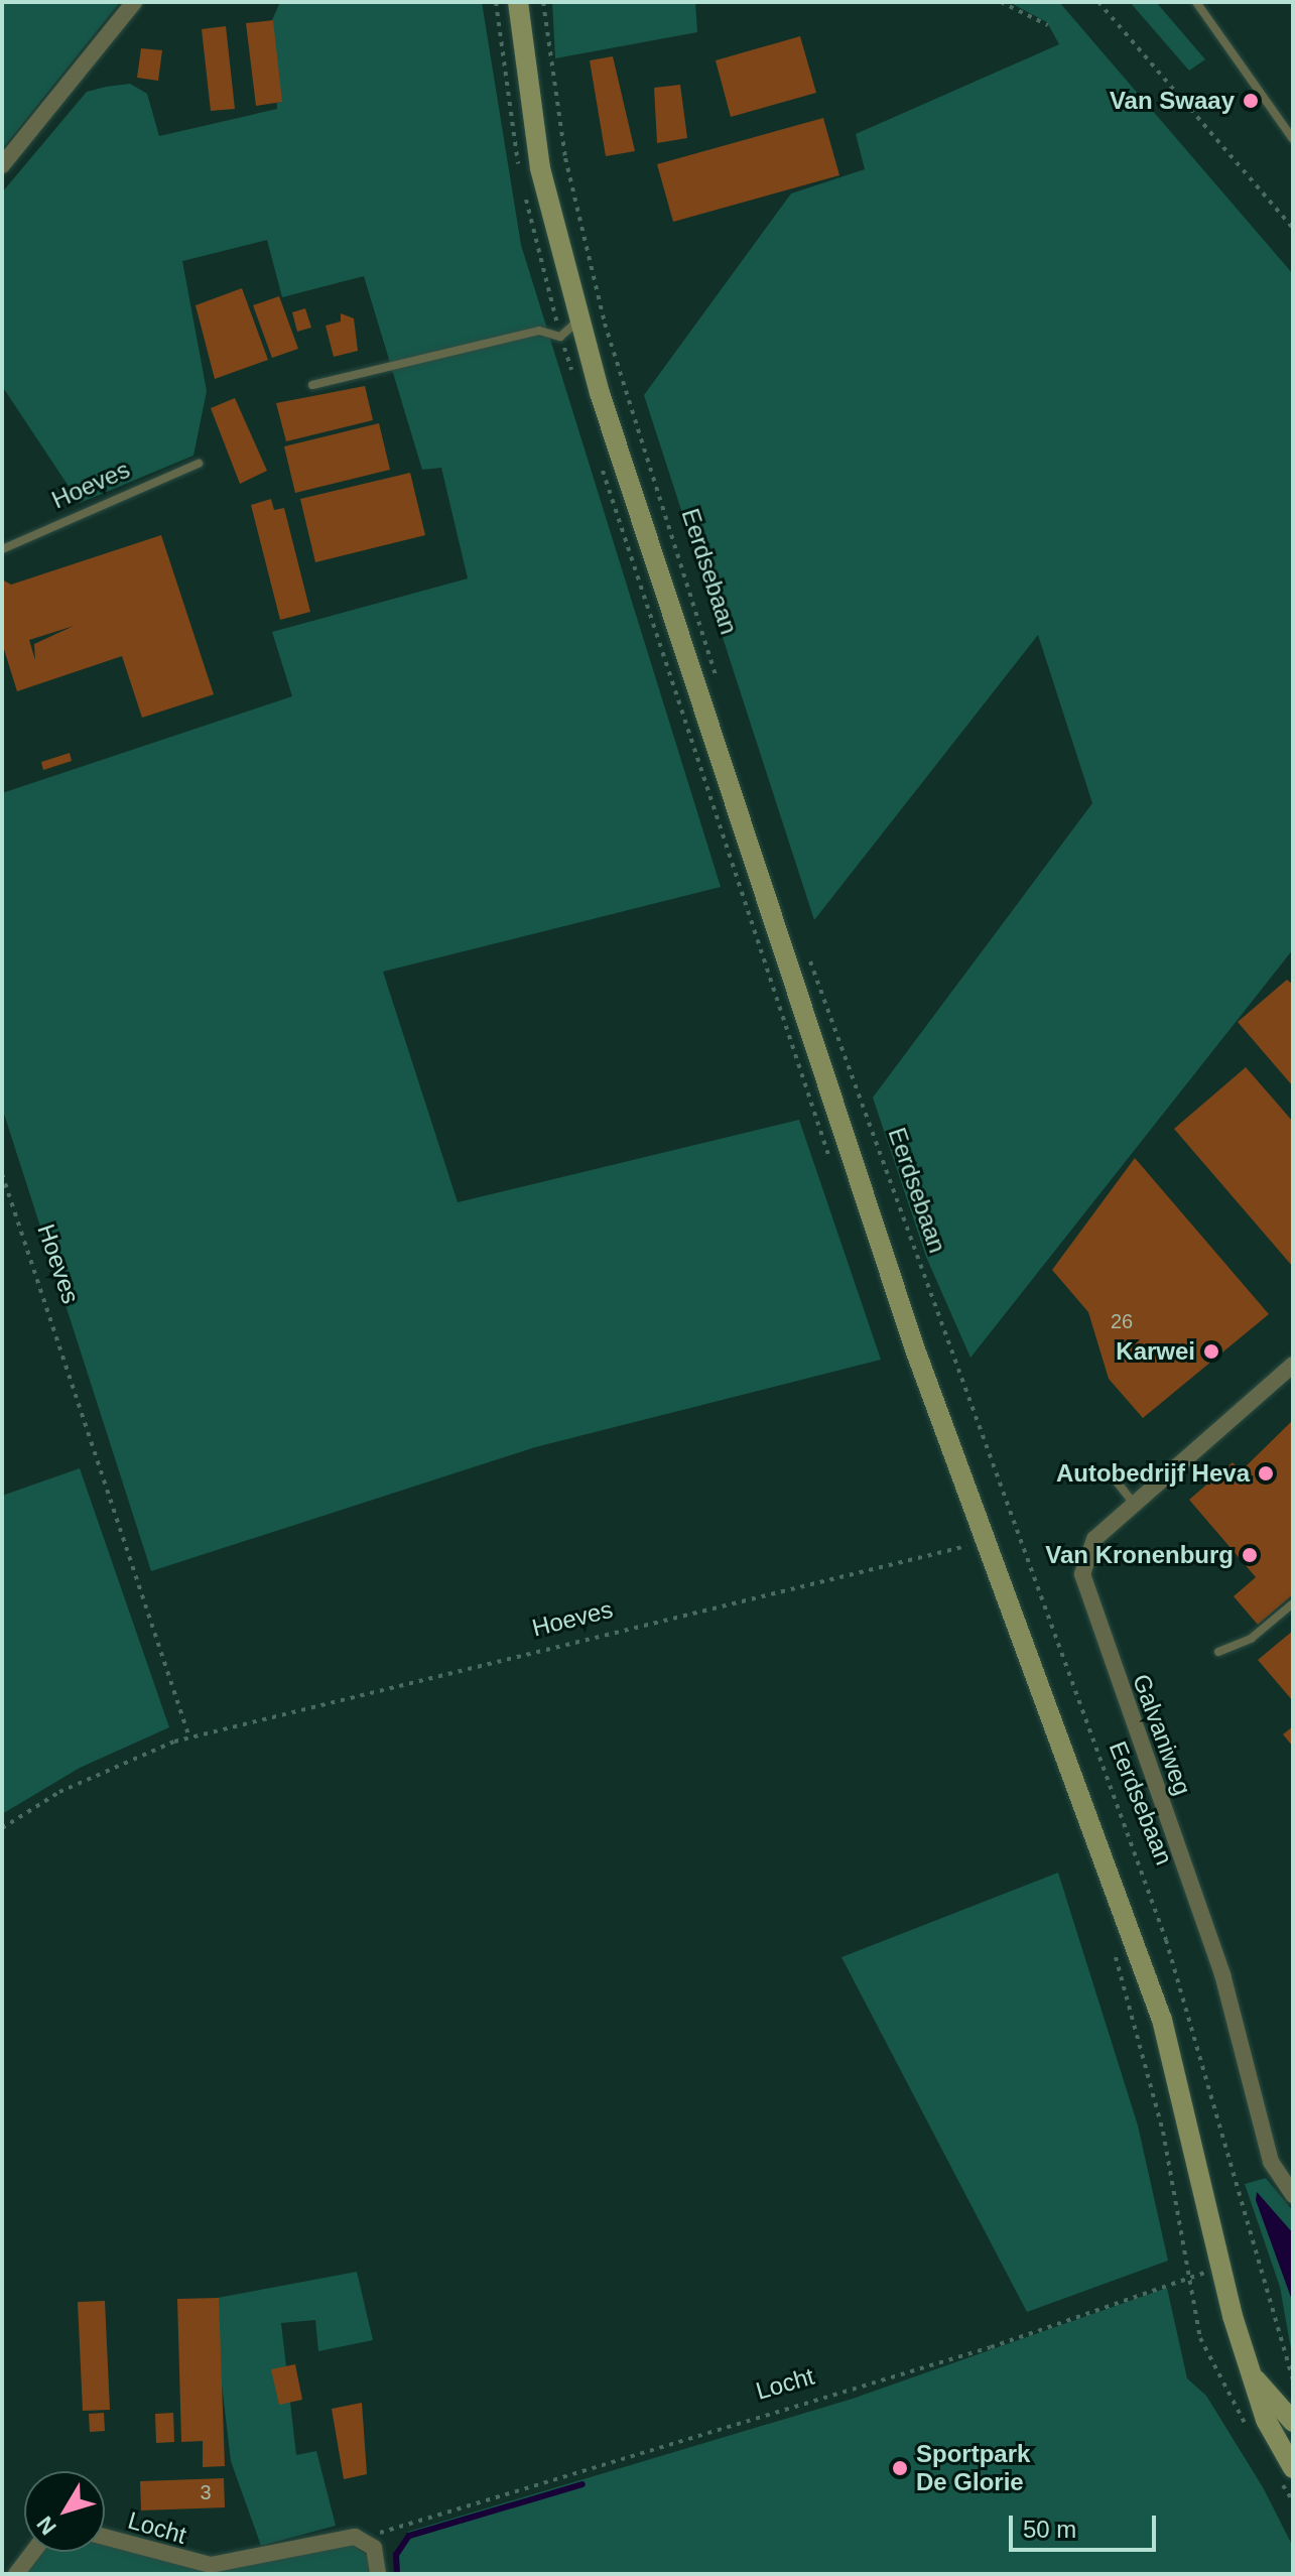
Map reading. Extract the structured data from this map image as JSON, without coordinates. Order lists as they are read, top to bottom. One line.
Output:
{"streets":{"main road":["Eerdsebaan"],"street":["Galvaniweg","Locht"],"lane":["Hoeves"]},"places":["Van Swaay","Karwei","Autobedrijf Heva","Van Kronenburg","Sportpark De Glorie"],"house_numbers":["26","3"],"scale_bar":"50 m","north":"bottom left"}
